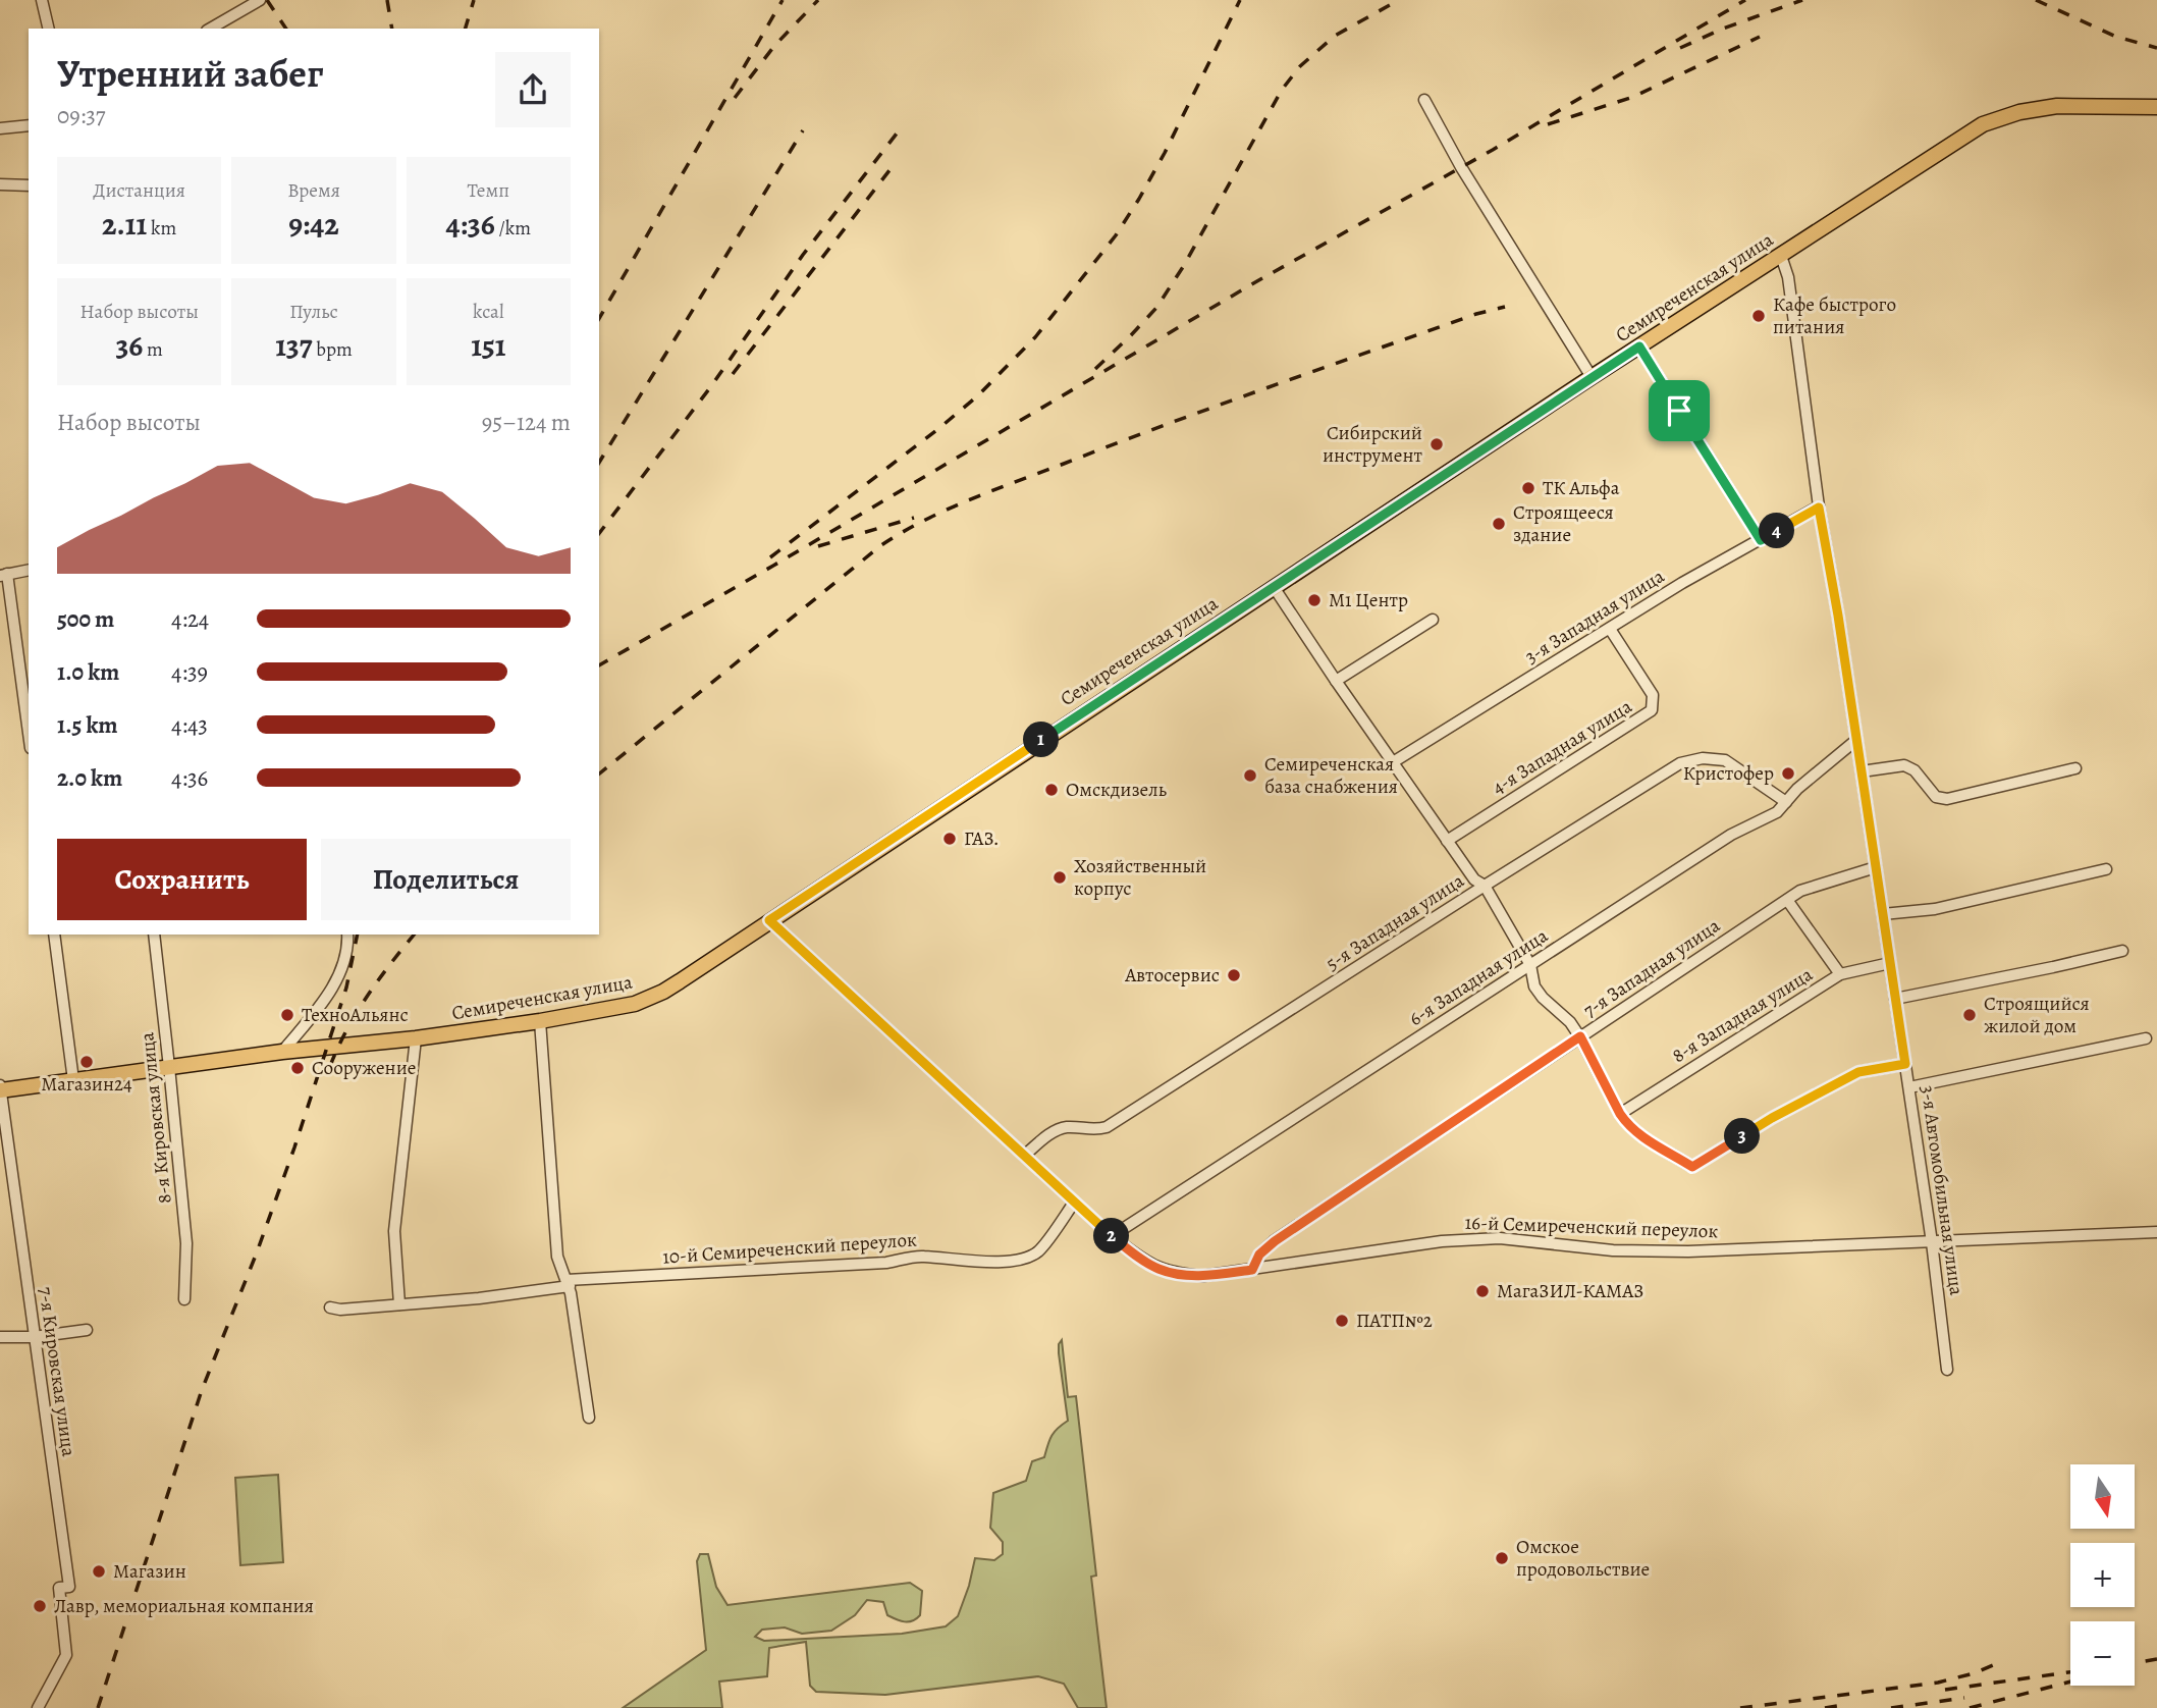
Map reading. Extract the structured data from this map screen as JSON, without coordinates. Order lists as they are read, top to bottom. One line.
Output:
{"streets":{"main road":["Семиреченская улица"],"street":["3-я Западная улица","4-я Западная улица","5-я Западная улица","7-я Западная улица","6-я Западная улица","8-я Западная улица","8-я Кировская улица","3-я Автомобильная улица","16-й Семиреченский переулок","10-й Семиреченский переулок","7-я Кировская улица"]},"crossings":[["Семиреченская улица","8-я Кировская улица"],["Семиреченская улица","3-я Автомобильная улица"],["Семиреченская улица","7-я Кировская улица"],["3-я Западная улица","4-я Западная улица"],["3-я Западная улица","3-я Автомобильная улица"],["5-я Западная улица","6-я Западная улица"],["7-я Западная улица","3-я Автомобильная улица"],["7-я Западная улица","16-й Семиреченский переулок"],["6-я Западная улица","3-я Автомобильная улица"],["6-я Западная улица","16-й Семиреченский переулок"],["8-я Западная улица","3-я Автомобильная улица"],["3-я Автомобильная улица","16-й Семиреченский переулок"]],"places":["Кафе быстрого питания","Сибирский инструмент","ТК Альфа","Строящееся здание","М1 Центр","Кристофер","Семиреченская база снабжения","Омскдизель","ГАЗ.","Хозяйственный корпус","Автосервис","ТехноАльянс","Строящийся жилой дом","Магазин24","Сооружение","МагаЗИЛ-КАМАЗ","ПАТП№2","Омское продовольствие","Магазин","Лавр, мемориальная компания"],"north":"bottom","page":{"heading":["Утренний забег","09:37"],"stats":[["Дистанция","2.11 km"],["Время","9:42"],["Темп","4:36 /km"],["Набор высоты","36 m"],["Пульс","137 bpm"],["kcal","151"]],"chart":["Набор высоты","95–124 m"],"pins":["4","1","3","2"],"list":[{"name":"500 m","note":"4:24"},{"name":"1.0 km","note":"4:39"},{"name":"1.5 km","note":"4:43"},{"name":"2.0 km","note":"4:36"}],"buttons":["Сохранить","Поделиться"],"map_buttons":["+","−"]}}
